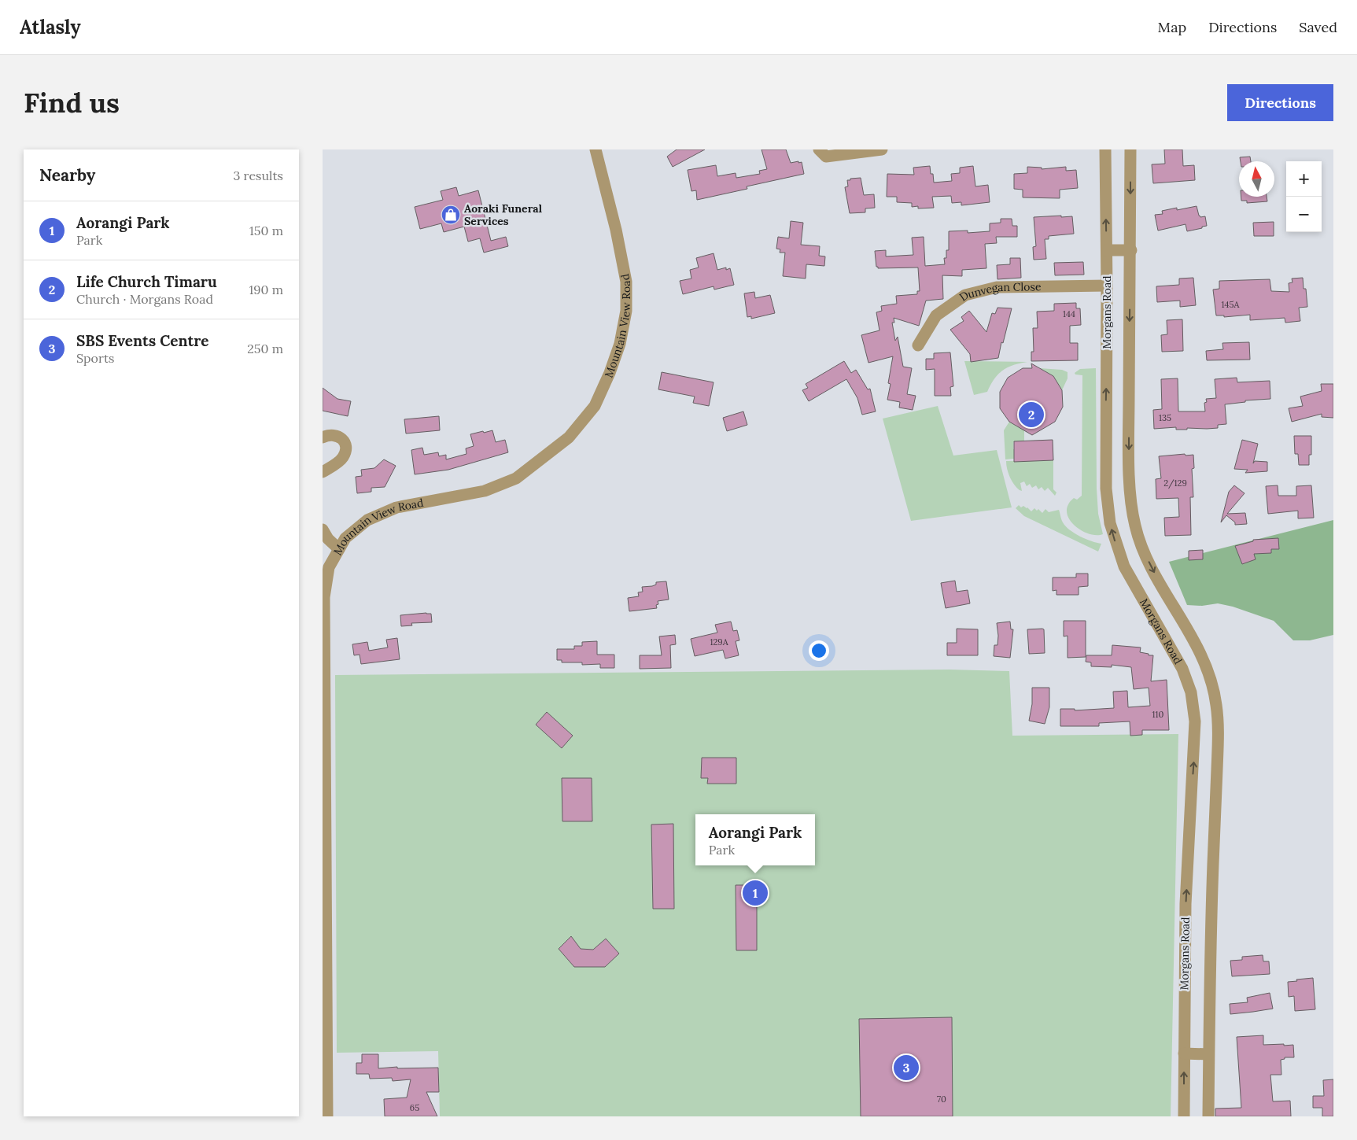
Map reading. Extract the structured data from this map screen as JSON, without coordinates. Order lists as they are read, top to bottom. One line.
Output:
{"streets":{"street":["Dunvegan Close","Morgans Road","Mountain View Road"]},"crossings":[["Dunvegan Close","Morgans Road"]],"places":{"shop":["Aoraki Funeral Services"]},"house_numbers":["145A","144","135","2/129","129A","110","70","65"],"north":"top","page":{"header":"Atlasly","nav":["Map","Directions","Saved"],"buttons":"Directions","title":"Find us","heading":["Nearby","3 results"],"map_buttons":["+","−"],"list":[{"mark":"1","name":"Aorangi Park","note":"Park","value":"150 m"},{"mark":"2","name":"Life Church Timaru","note":"Church · Morgans Road","value":"190 m"},{"mark":"3","name":"SBS Events Centre","note":"Sports","value":"250 m"}],"pins":["2","1","3"],"popup":["Aorangi Park","Park"]}}
